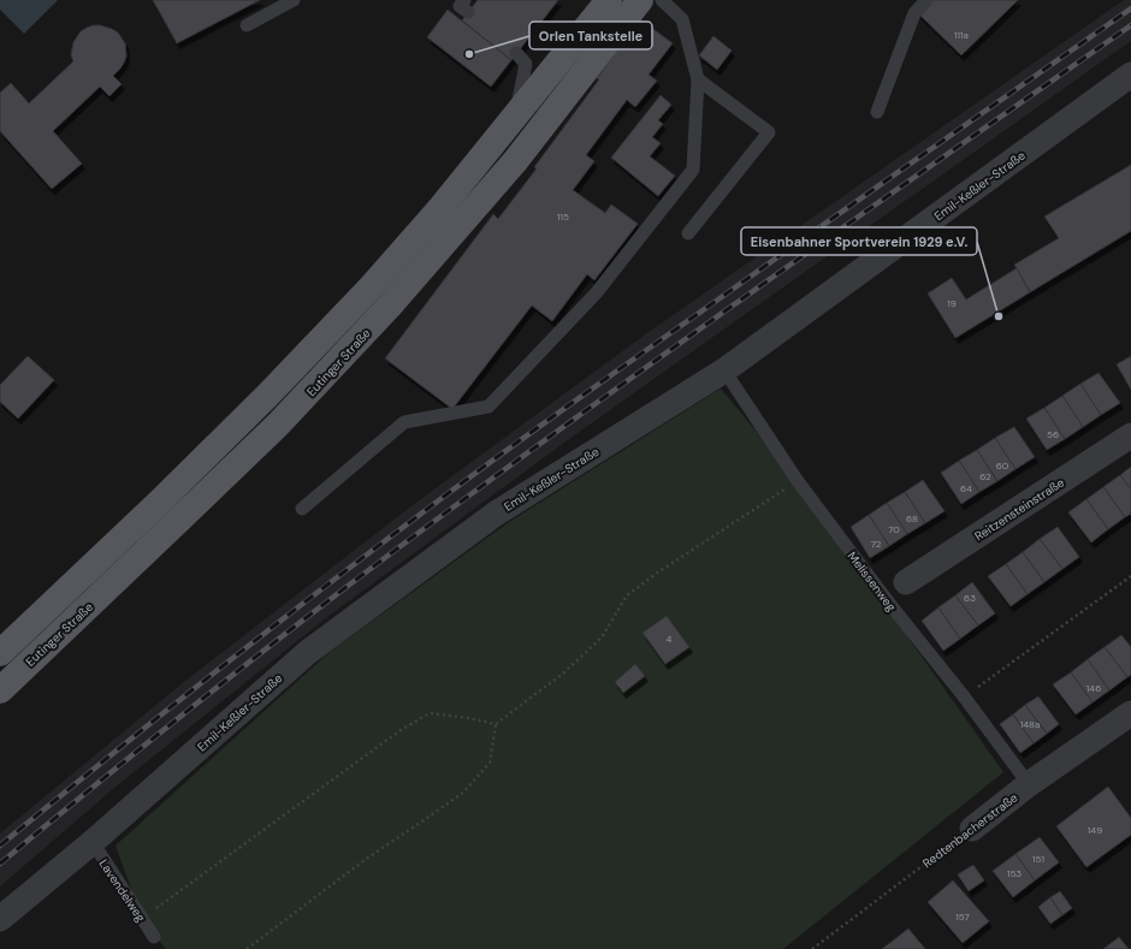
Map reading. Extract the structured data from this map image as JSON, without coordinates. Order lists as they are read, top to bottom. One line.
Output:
{"streets":{"main road":["Eutinger Straße"],"street":["Emil-Keßler-Straße","Reitzensteinstraße","Redtenbacherstraße"],"lane":["Melissenweg","Lavendelweg"]},"crossings":[["Emil-Keßler-Straße","Melissenweg"],["Emil-Keßler-Straße","Lavendelweg"],["Melissenweg","Redtenbacherstraße"]],"places":["Orlen Tankstelle","Eisenbahner Sportverein 1929 e.V."],"house_numbers":["111a","115","19","56","60","62","64","68","70","72","63","4","146","148a","149","151","153","157"]}
